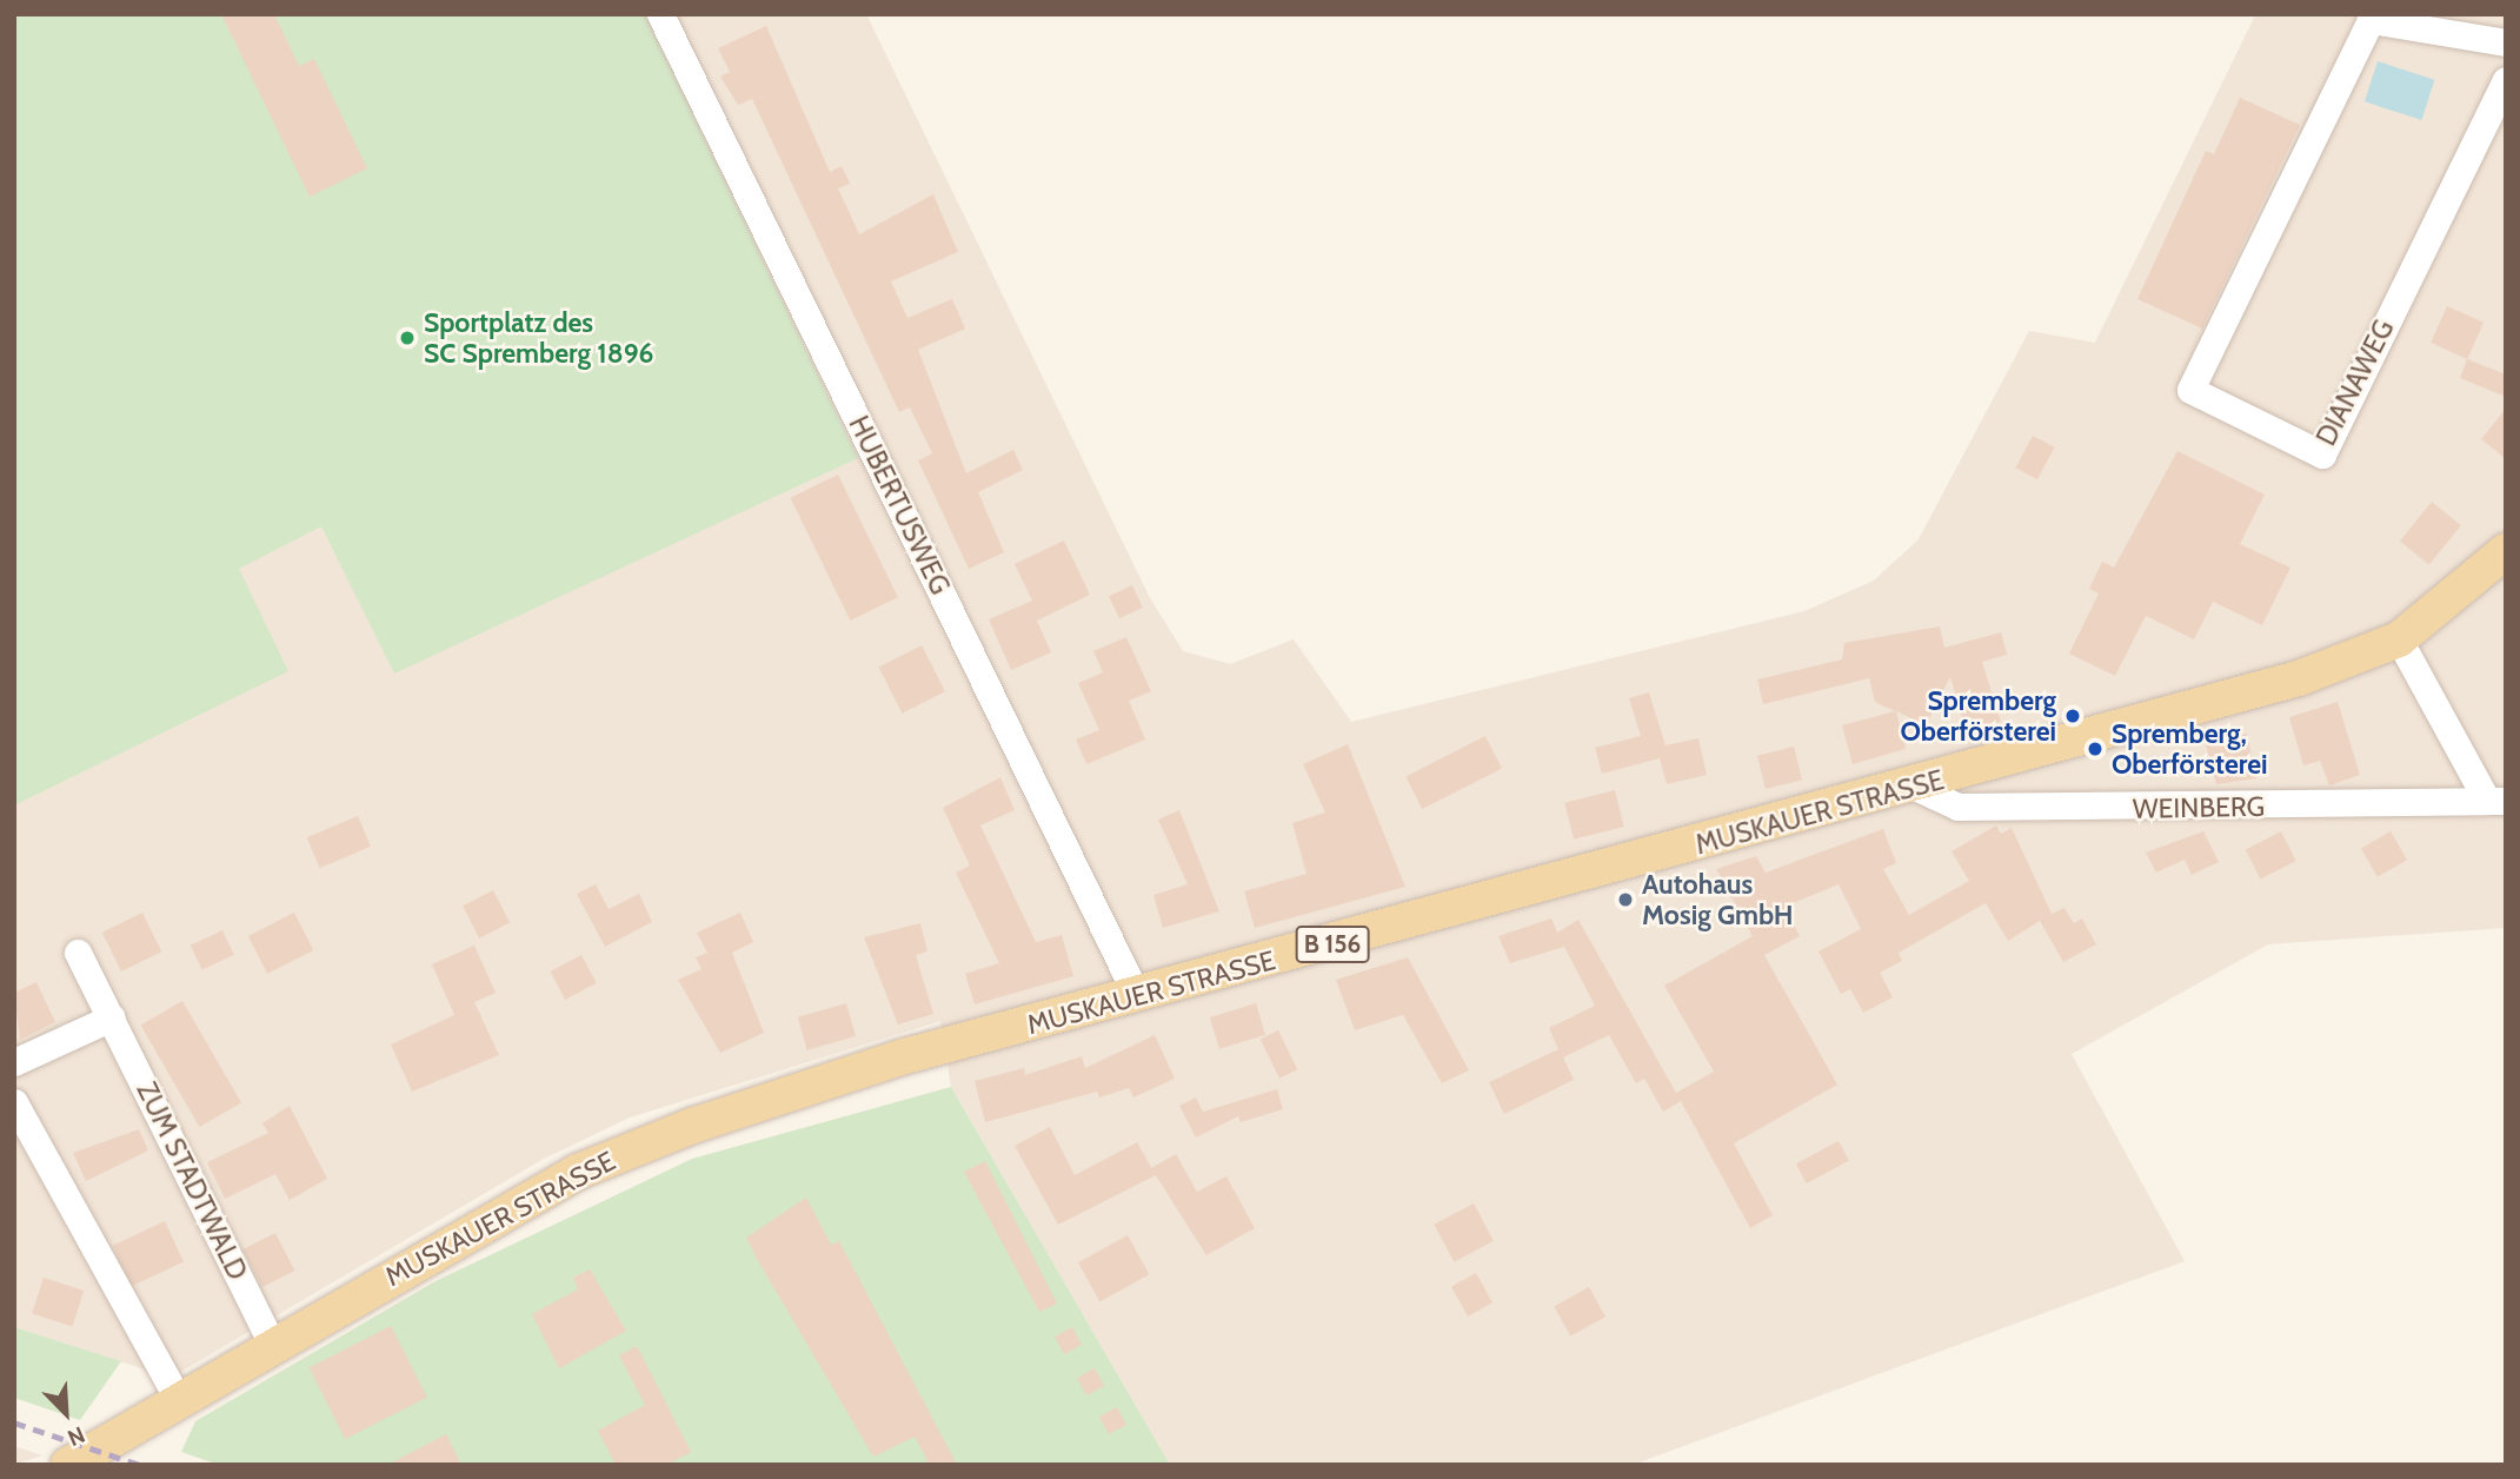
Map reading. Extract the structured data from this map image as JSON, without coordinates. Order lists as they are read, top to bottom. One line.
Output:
{"streets":{"main road":["MUSKAUER STRASSE","B 156"],"street":["DIANAWEG","HUBERTUSWEG","WEINBERG","ZUM STADTWALD"]},"crossings":[["HUBERTUSWEG","MUSKAUER STRASSE"],["WEINBERG","MUSKAUER STRASSE"],["MUSKAUER STRASSE","ZUM STADTWALD"]],"places":["Sportplatz des SC Spremberg 1896","Spremberg Oberförsterei","Spremberg, Oberförsterei","Autohaus Mosig GmbH"],"north":"bottom right"}
